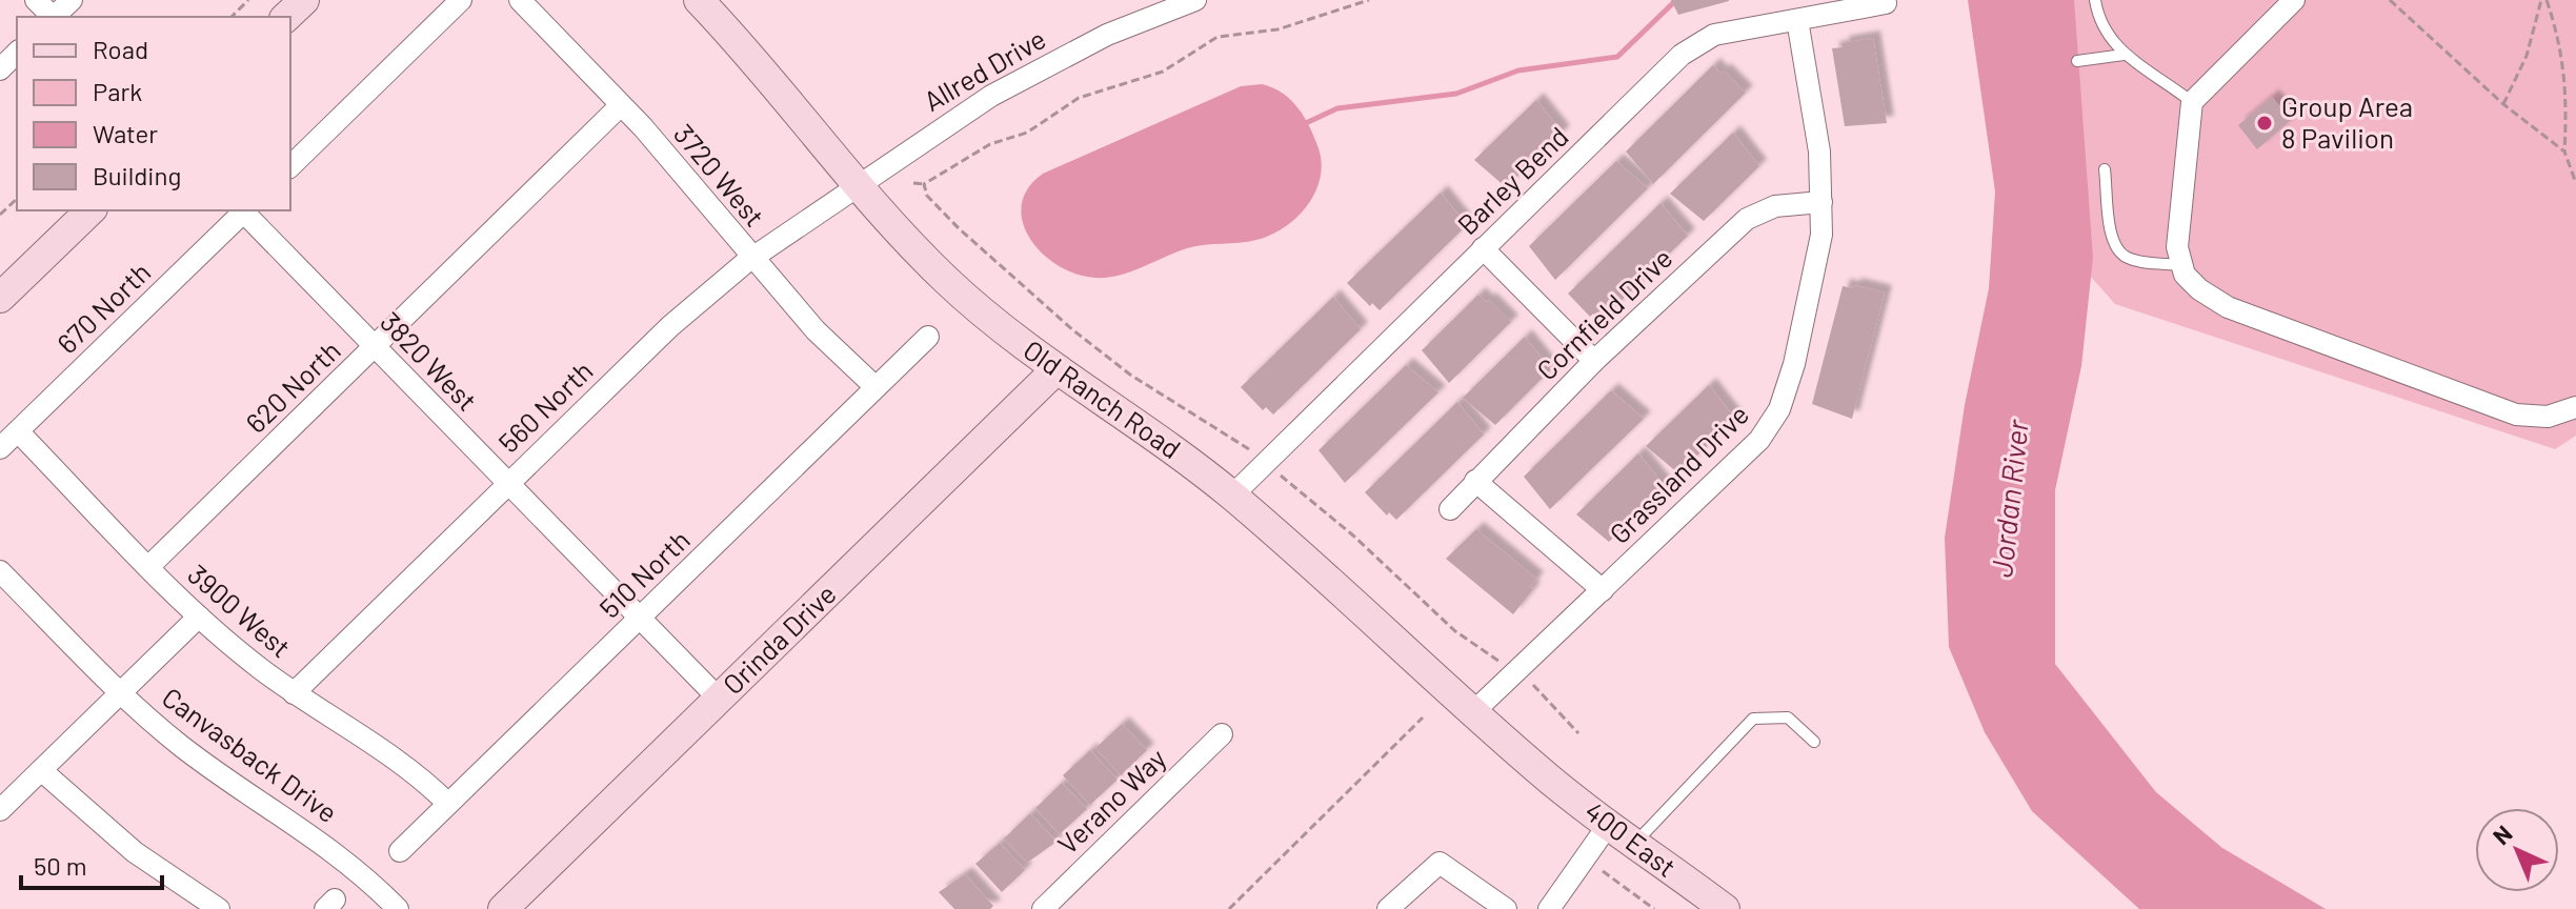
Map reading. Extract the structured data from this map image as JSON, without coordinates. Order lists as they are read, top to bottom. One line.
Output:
{"streets":{"street":["Allred Drive","3720 West","Barley Bend","670 North","Cornfield Drive","3820 West","620 North","Old Ranch Road","560 North","Grassland Drive","510 North","3900 West","Orinda Drive","Canvasback Drive","Verano Way","400 East"]},"crossings":[["Allred Drive","Old Ranch Road"],["Allred Drive","560 North"],["3720 West","620 North"],["3720 West","560 North"],["3720 West","510 North"],["Barley Bend","Old Ranch Road"],["Barley Bend","Grassland Drive"],["670 North","3900 West"],["Cornfield Drive","Grassland Drive"],["3820 West","620 North"],["3820 West","560 North"],["3820 West","510 North"],["3820 West","Orinda Drive"],["620 North","3900 West"],["Old Ranch Road","560 North"],["Old Ranch Road","Grassland Drive"],["Old Ranch Road","Orinda Drive"],["Old Ranch Road","400 East"],["560 North","3900 West"],["510 North","3900 West"]],"water":["Jordan River"],"places":["Group Area 8 Pavilion"],"legend":["Road","Park","Water","Building"],"scale_bar":"50 m","north":"top left"}
